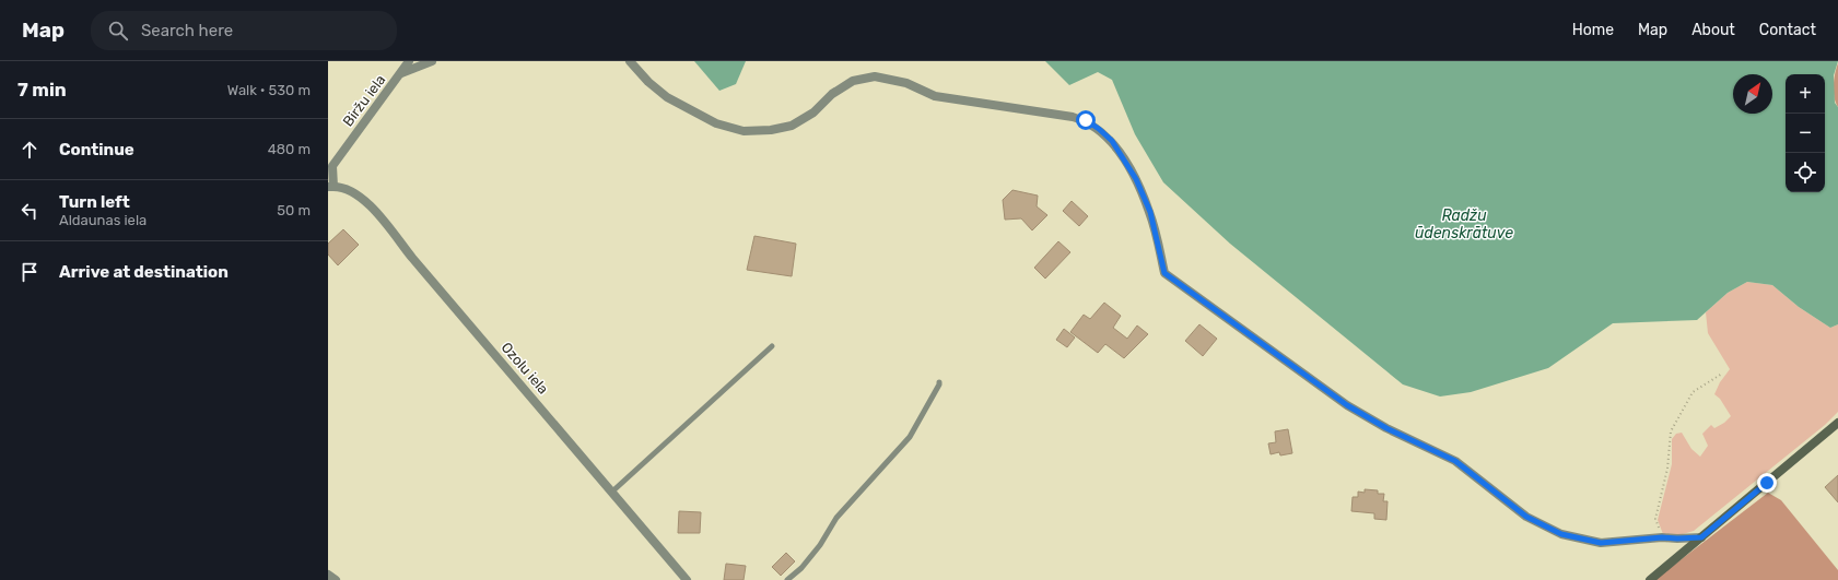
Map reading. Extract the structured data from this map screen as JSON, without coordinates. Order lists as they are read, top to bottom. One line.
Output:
{"streets":{"street":["Biržu iela","Ozolu iela"]},"crossings":[["Biržu iela","Ozolu iela"]],"water":["Radžu ūdenskrātuve"],"north":"top right","page":{"header":"Map","search":"Search here","nav":["Home","Map","About","Contact"],"heading":["7 min","Walk · 530 m"],"map_buttons":["+","−"],"list":[["Continue","480 m"],["Turn left","Aldaunas iela","50 m"],"Arrive at destination"]}}
